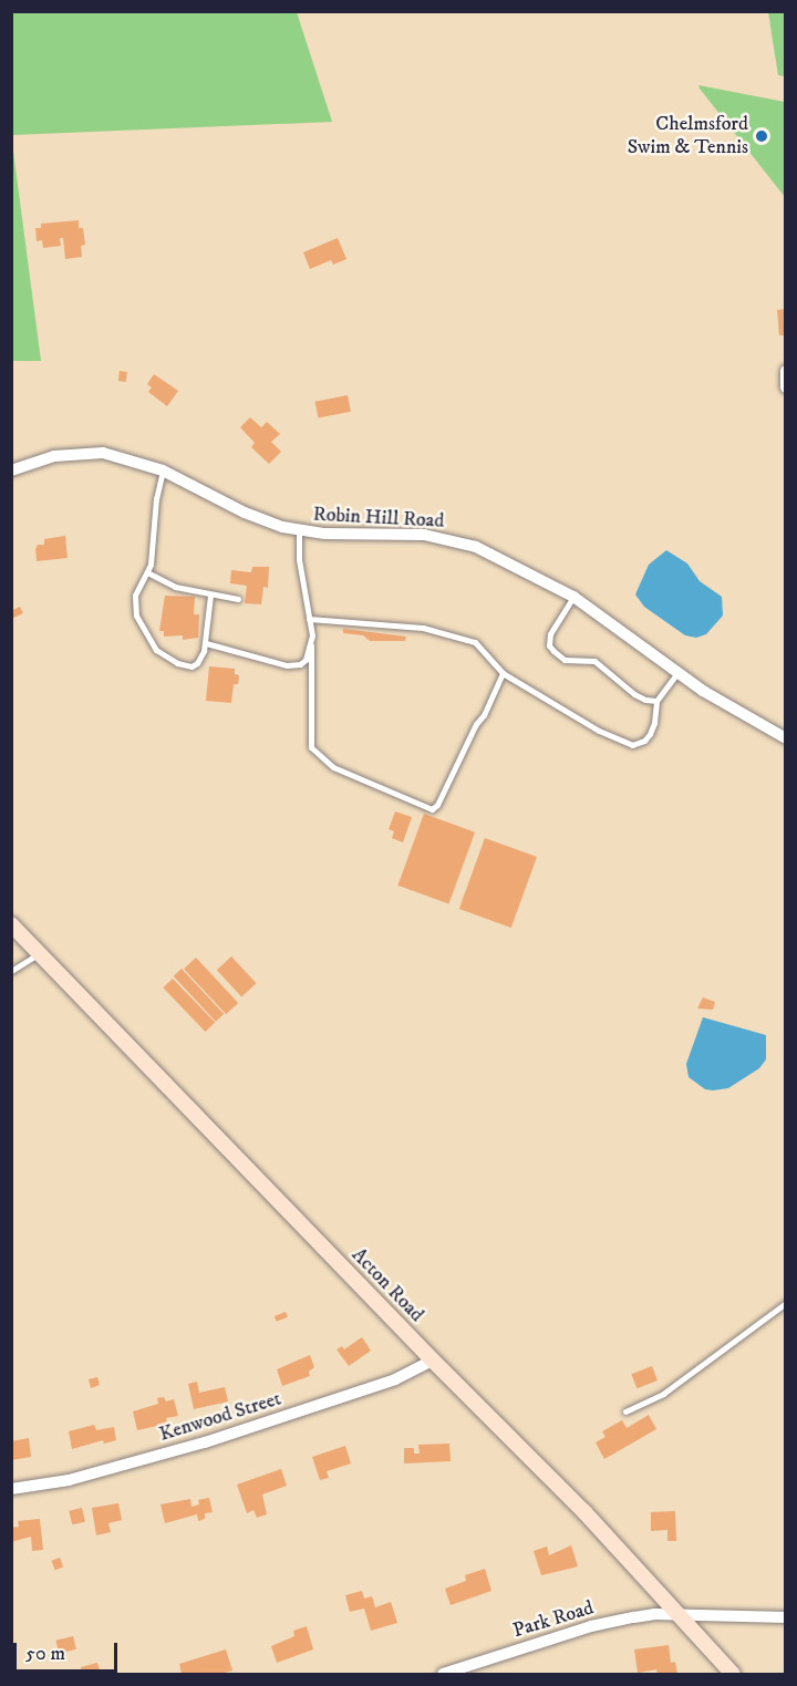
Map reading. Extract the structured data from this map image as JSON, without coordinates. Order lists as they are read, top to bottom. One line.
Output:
{"streets":{"main road":["Acton Road"],"street":["Robin Hill Road","Kenwood Street","Park Road"]},"crossings":[["Acton Road","Kenwood Street"],["Acton Road","Park Road"]],"places":["Chelmsford Swim & Tennis"],"scale_bar":"50 m"}
